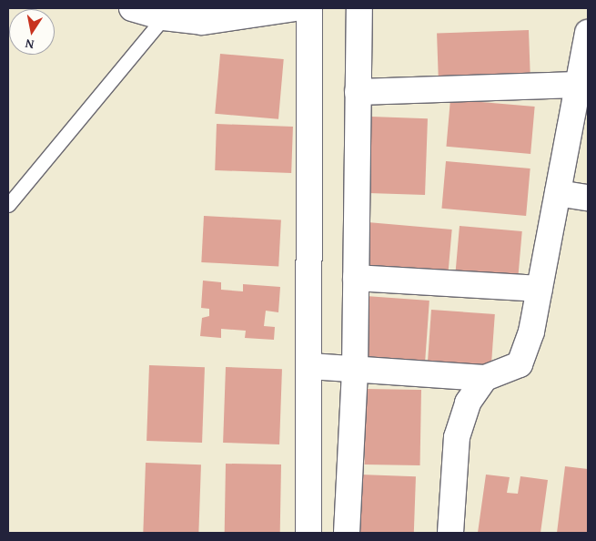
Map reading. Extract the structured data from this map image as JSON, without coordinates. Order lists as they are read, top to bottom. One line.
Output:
{"north":"bottom"}
